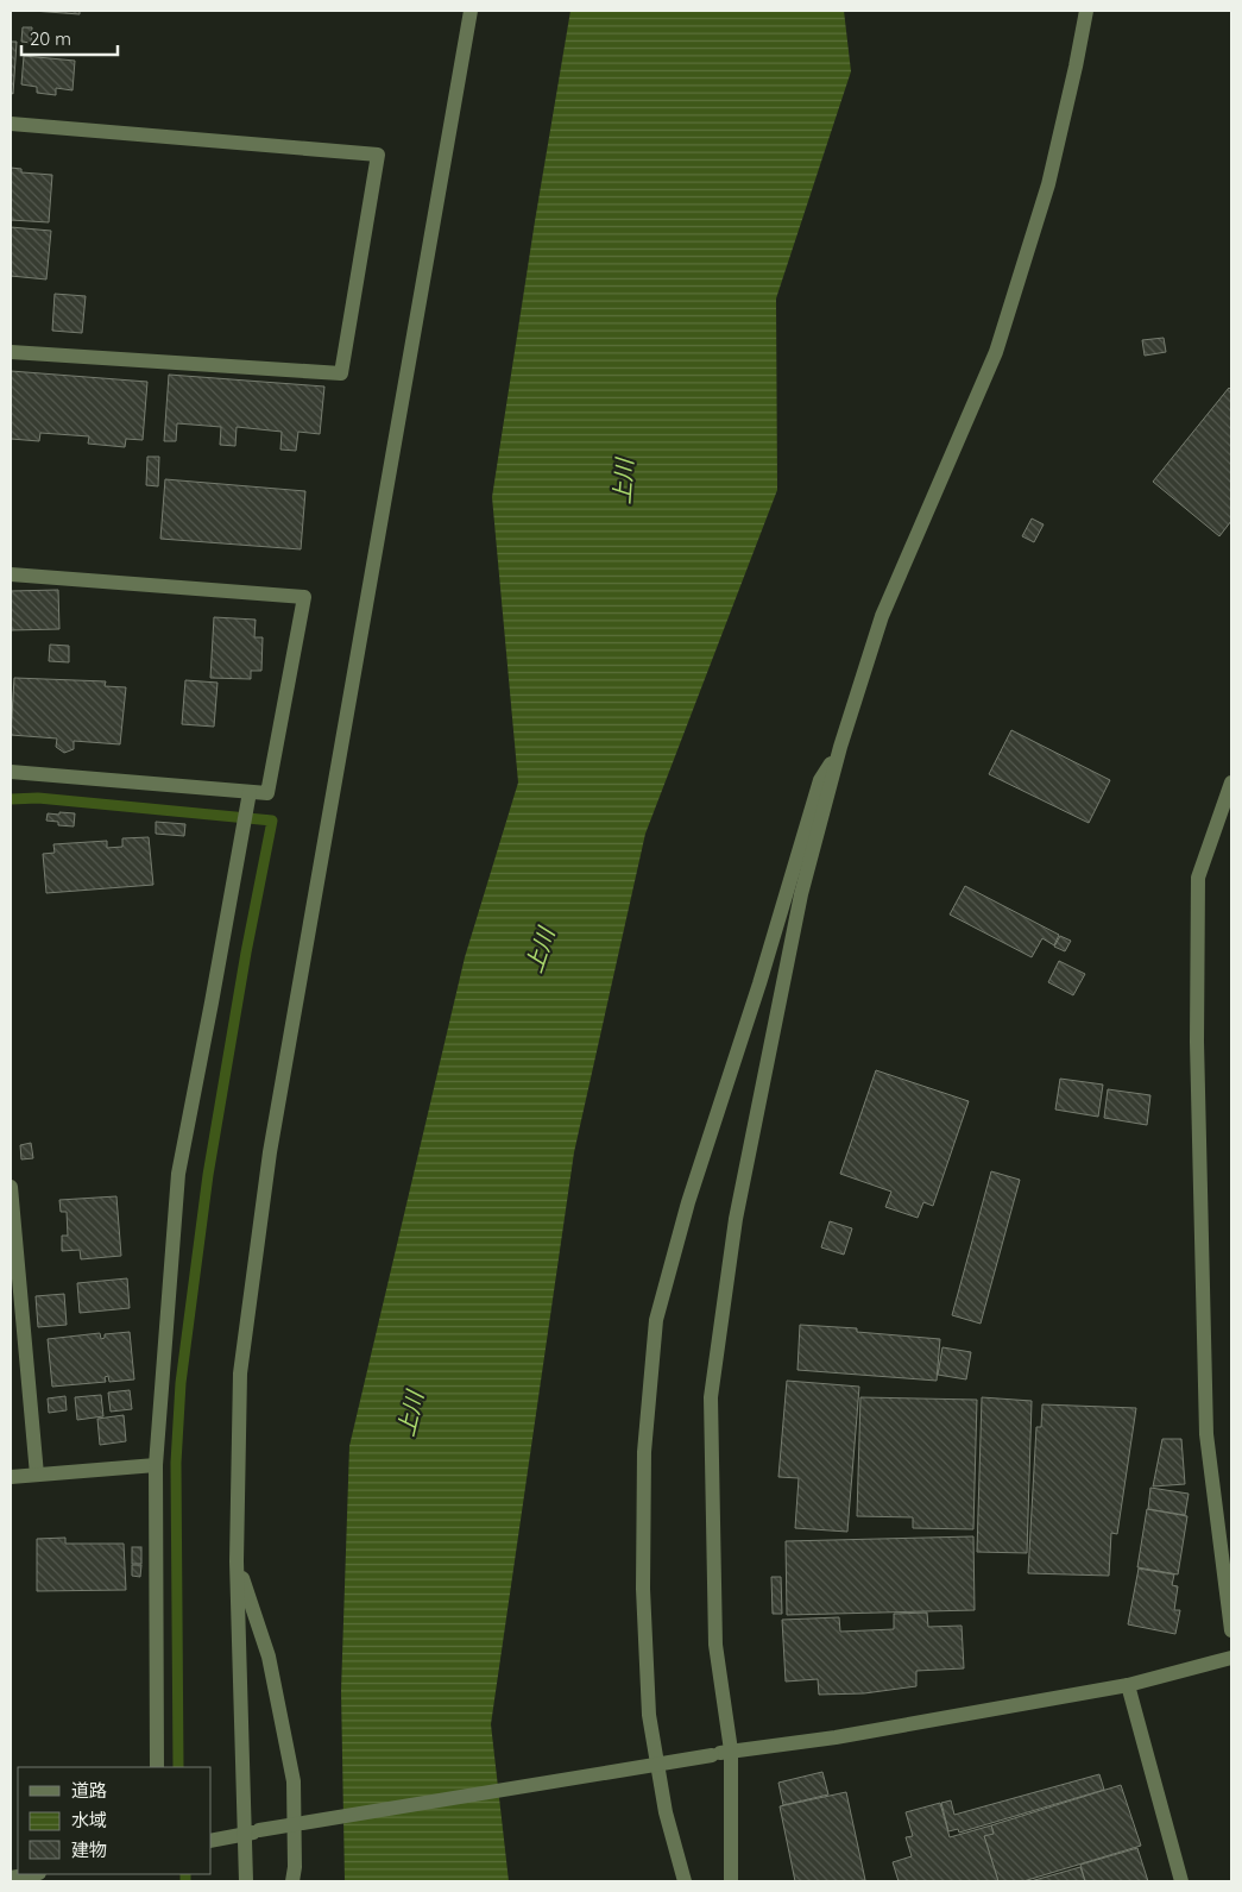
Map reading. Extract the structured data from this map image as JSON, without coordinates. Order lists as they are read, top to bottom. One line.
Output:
{"water":["上川"],"legend":["道路","水域","建物"],"scale_bar":"20 m"}
